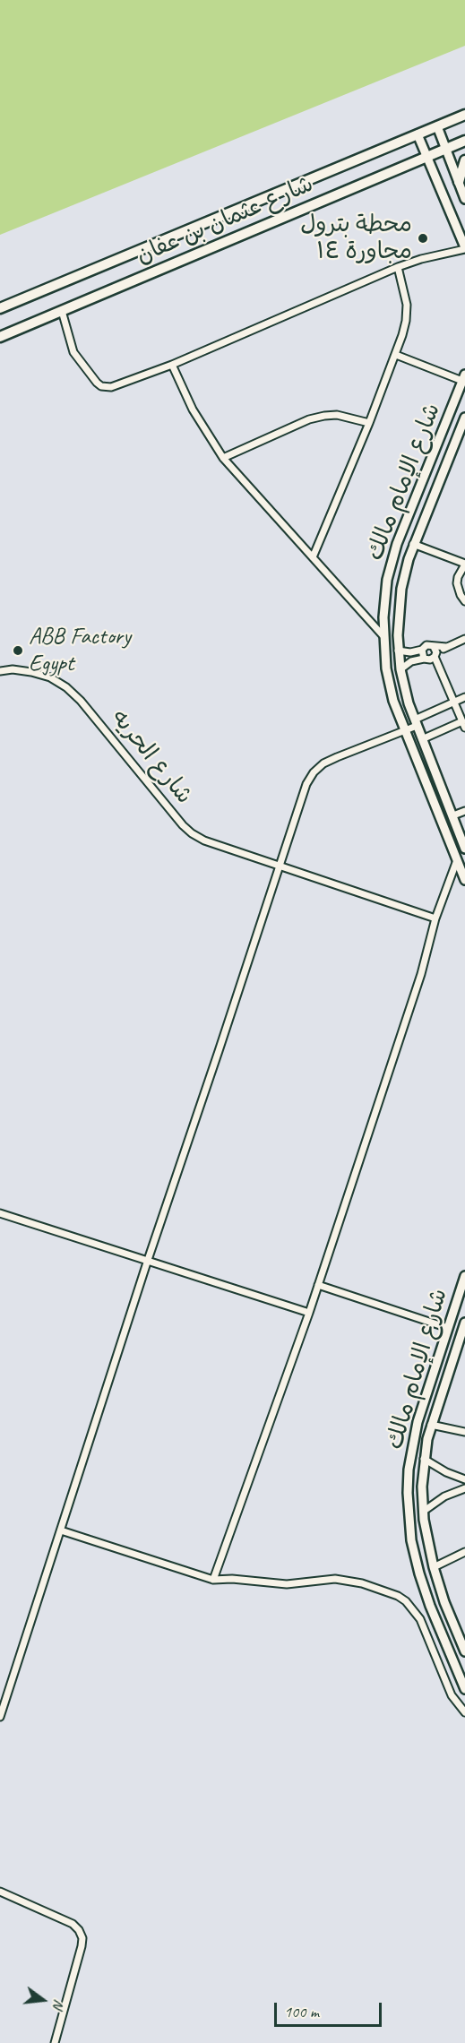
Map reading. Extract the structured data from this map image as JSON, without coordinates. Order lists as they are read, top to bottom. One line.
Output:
{"streets":{"main road":["شارع عثمان بن عفان"],"street":["شارع الإمام مالك","شارع الحريه"]},"places":["محطة بترول مجاورة ١٤","ABB Factory Egypt"],"scale_bar":"100 m","north":"right"}
